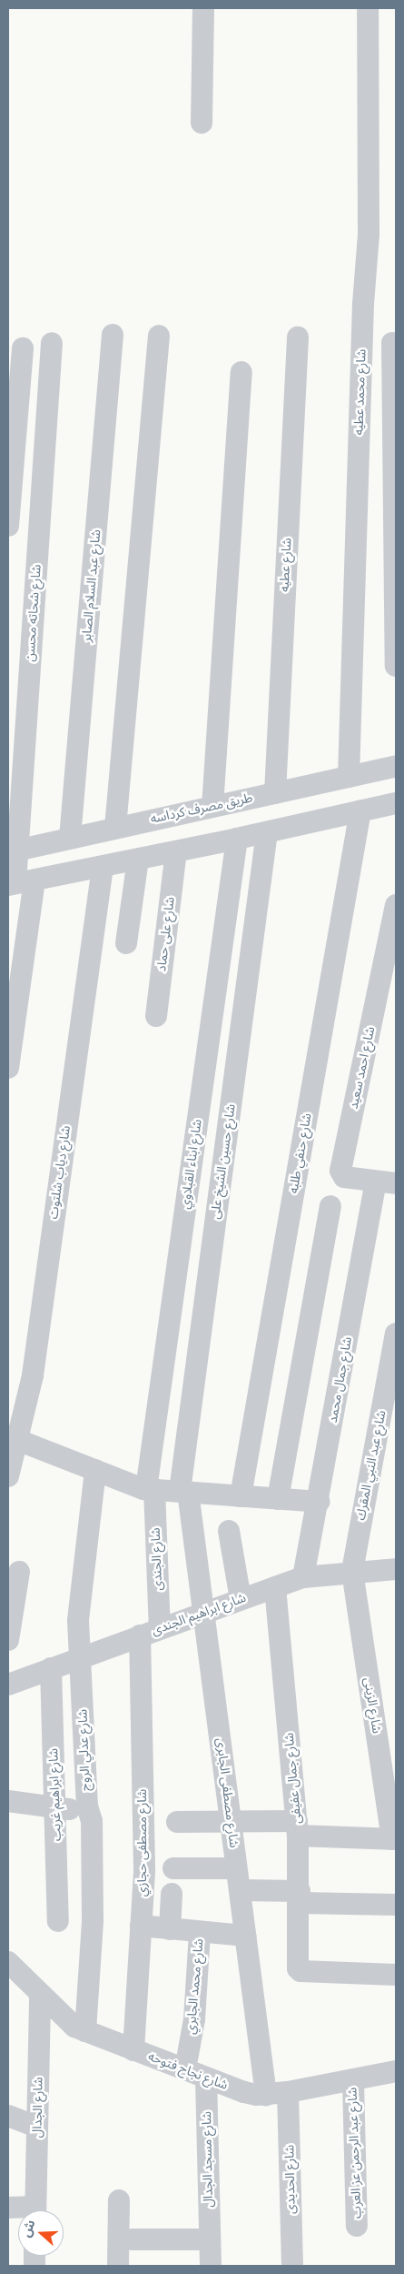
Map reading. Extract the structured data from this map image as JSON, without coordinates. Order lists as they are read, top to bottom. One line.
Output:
{"streets":{"street":["شارع محمد عطيه","شارع عطيه","شارع عبد السلام الصابر","شارع شحاته محسن","طريق مصرف كرداسه","شارع على حماد","شارع احمد سعيد","شارع حنفي طلبه","شارع حسين الشيخ على","شارع ابناء القبلاوي","شارع دياب شلتوت","شارع جمال محمد","شارع عبد النبي المقرك","شارع الجندى","شارع ابراهيم الجندى","شارع الزينى","شارع عدلي الروح","شارع جمال عفيفى","شارع مصطفى الجابرى","شارع ابراهيم غريب","شارع مصطفى حجازي","شارع محمد الجابري","شارع نجاح فتوحه","شارع الجدال","شارع عبد الرحمن عز العرب","شارع مسجد الجدال","شارع الحديدى"]},"crossings":[["شارع محمد عطيه","طريق مصرف كرداسه"],["شارع عطيه","طريق مصرف كرداسه"],["شارع عبد السلام الصابر","طريق مصرف كرداسه"],["شارع شحاته محسن","طريق مصرف كرداسه"],["شارع احمد سعيد","شارع جمال محمد"],["شارع حسين الشيخ على","شارع مصطفى الجابرى"],["شارع ابناء القبلاوي","شارع الجندى"],["شارع جمال محمد","شارع ابراهيم الجندى"],["شارع عبد النبي المقرك","شارع ابراهيم الجندى"],["شارع عبد النبي المقرك","شارع الزينى"],["شارع الجندى","شارع ابراهيم الجندى"],["شارع ابراهيم الجندى","شارع الزينى"],["شارع ابراهيم الجندى","شارع عدلي الروح"],["شارع ابراهيم الجندى","شارع جمال عفيفى"],["شارع ابراهيم الجندى","شارع مصطفى الجابرى"],["شارع ابراهيم الجندى","شارع ابراهيم غريب"],["شارع ابراهيم الجندى","شارع مصطفى حجازي"],["شارع عدلي الروح","شارع نجاح فتوحه"],["شارع مصطفى الجابرى","شارع نجاح فتوحه"],["شارع مصطفى حجازي","شارع نجاح فتوحه"],["شارع محمد الجابري","شارع نجاح فتوحه"],["شارع نجاح فتوحه","شارع الجدال"],["شارع نجاح فتوحه","شارع عبد الرحمن عز العرب"],["شارع نجاح فتوحه","شارع مسجد الجدال"],["شارع نجاح فتوحه","شارع الحديدى"]],"north":"left"}
